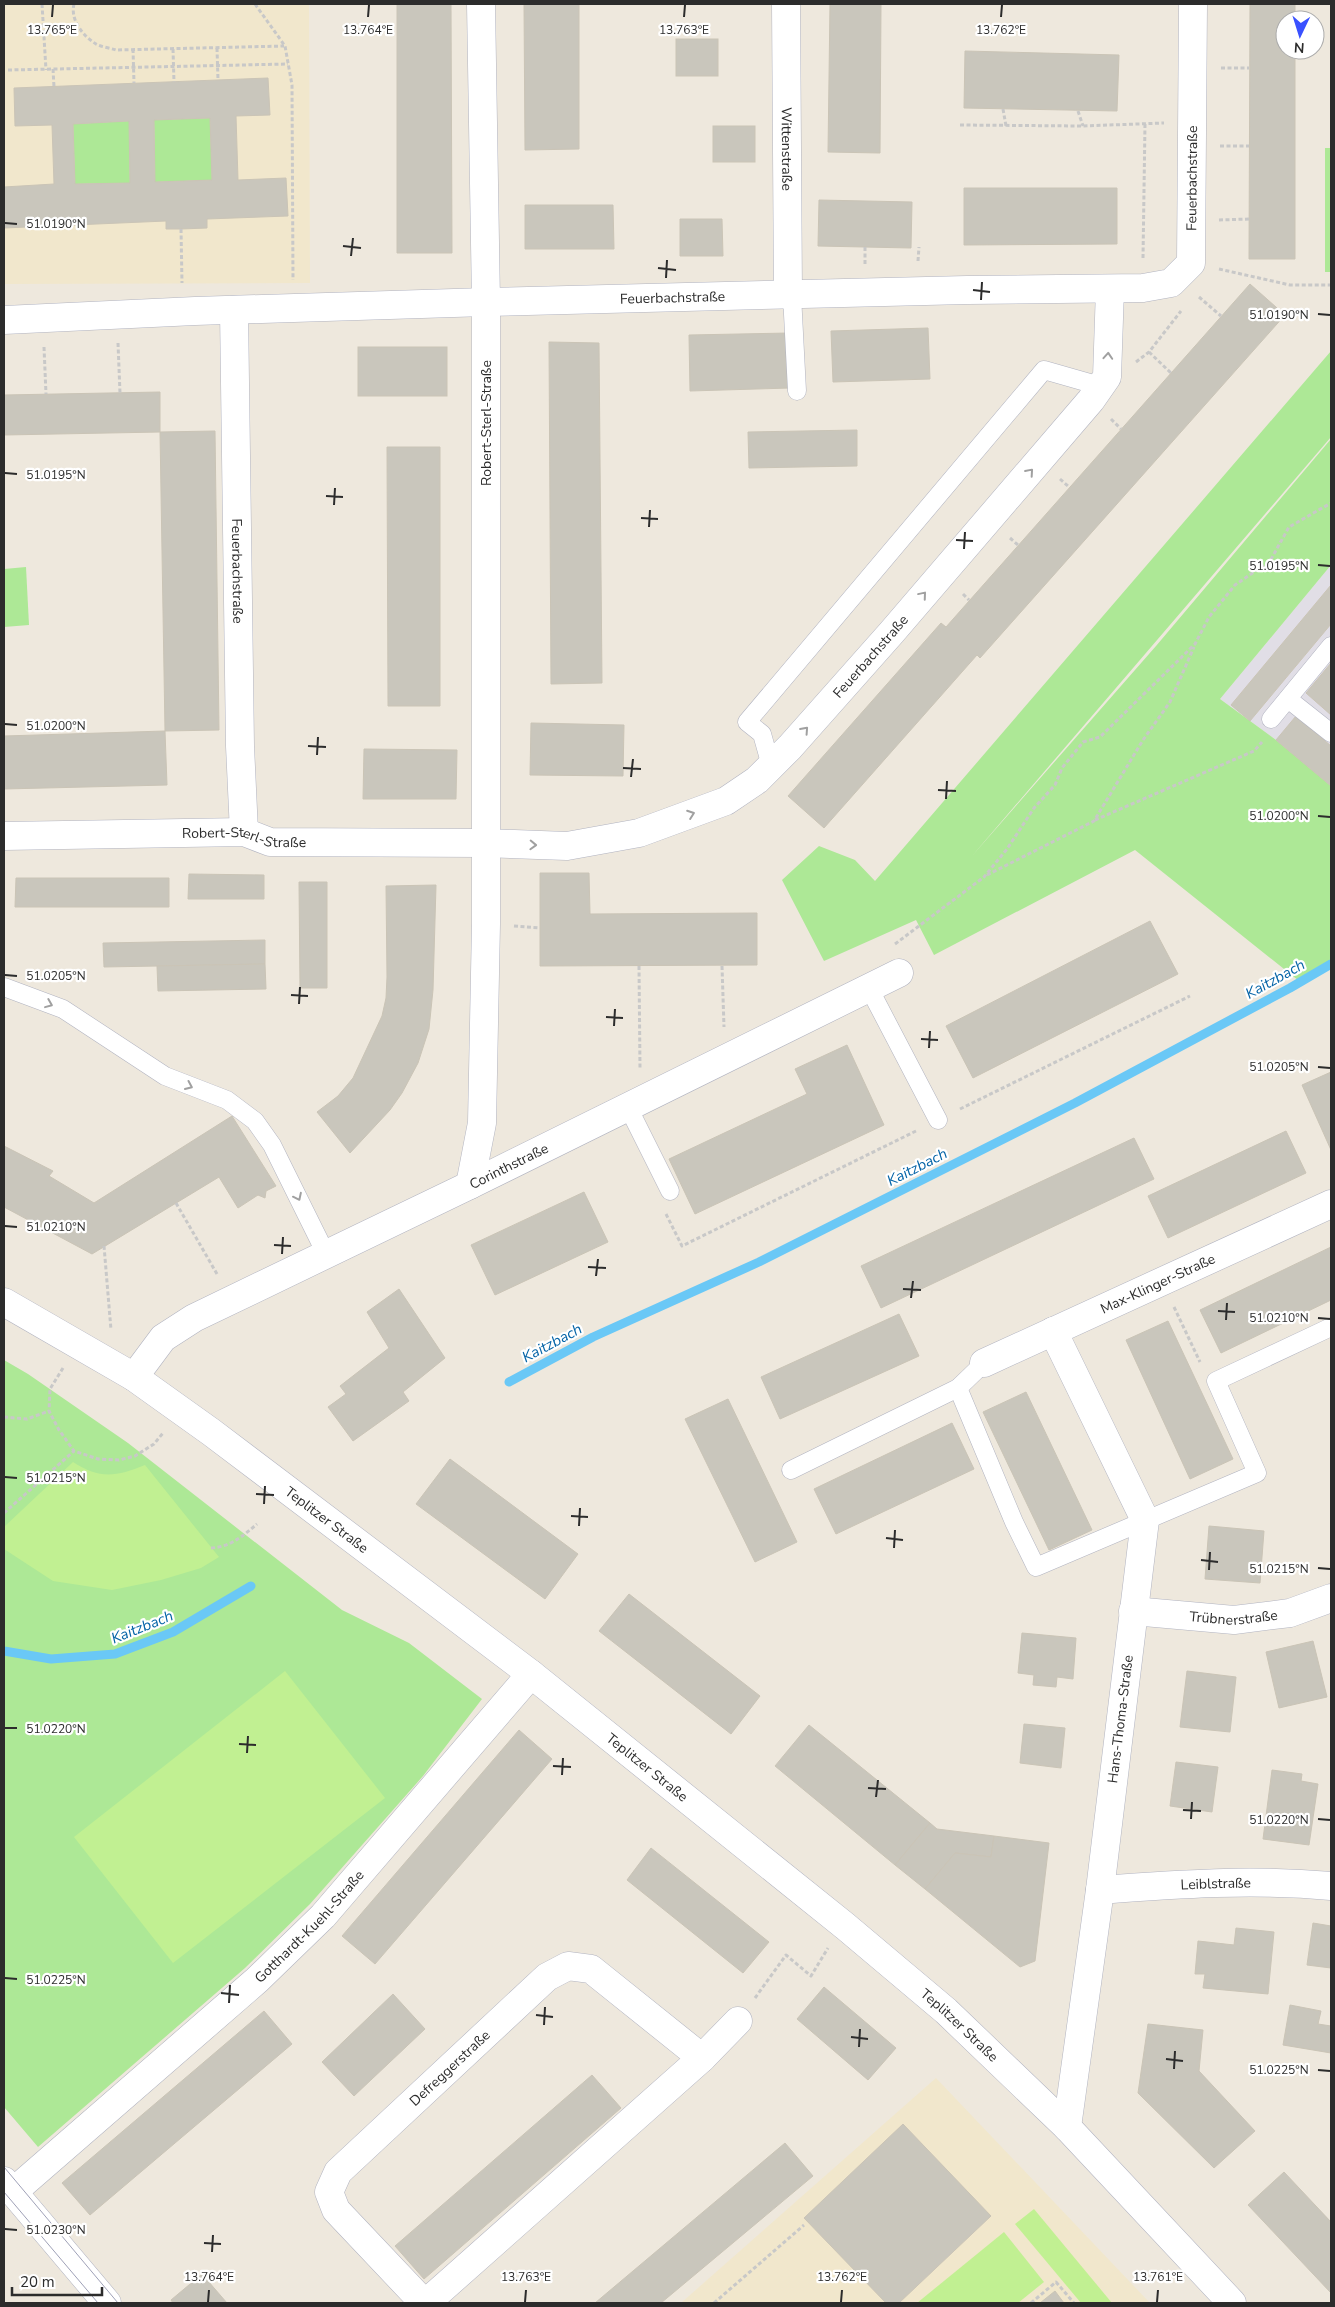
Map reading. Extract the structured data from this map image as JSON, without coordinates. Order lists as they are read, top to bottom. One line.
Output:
{"streets":{"street":["Wittenstraße","Feuerbachstraße","Robert-Sterl-Straße","Corinthstraße","Max-Klinger-Straße","Teplitzer Straße","Trübnerstraße","Hans-Thoma-Straße","Leiblstraße","Gotthardt-Kuehl-Straße","Defreggerstraße"]},"crossings":[["Wittenstraße","Feuerbachstraße"],["Feuerbachstraße","Robert-Sterl-Straße"],["Robert-Sterl-Straße","Corinthstraße"],["Corinthstraße","Teplitzer Straße"],["Teplitzer Straße","Hans-Thoma-Straße"],["Teplitzer Straße","Gotthardt-Kuehl-Straße"],["Trübnerstraße","Hans-Thoma-Straße"],["Hans-Thoma-Straße","Leiblstraße"]],"water":["Kaitzbach"],"scale_bar":"20 m","north":"bottom","coordinates":["13.765°E","13.764°E","13.763°E","13.762°E","51.0190°N","51.0195°N","51.0200°N","51.0205°N","51.0210°N","51.0215°N","51.0220°N","51.0225°N","51.0230°N","13.761°E"]}
